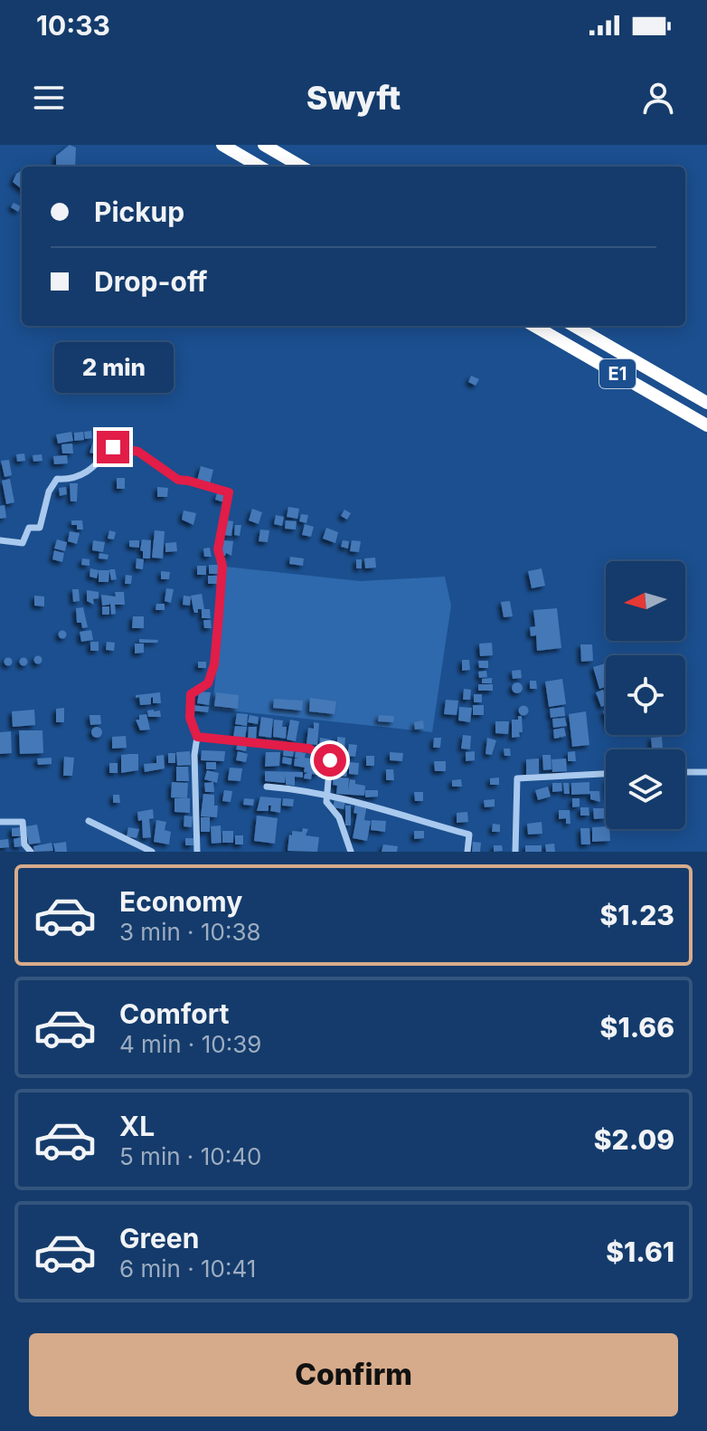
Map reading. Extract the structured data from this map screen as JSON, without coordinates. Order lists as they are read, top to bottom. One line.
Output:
{"streets":{"highway":["E1"]},"north":"left","page":{"status":"10:33","header":"Swyft","banner":["Pickup","Drop-off"],"bubble":"2 min","list":[{"name":"Economy","note":"3 min · 10:38","value":"$1.23"},{"name":"Comfort","note":"4 min · 10:39","value":"$1.66"},{"name":"XL","note":"5 min · 10:40","value":"$2.09"},{"name":"Green","note":"6 min · 10:41","value":"$1.61"}],"buttons":"Confirm"}}
